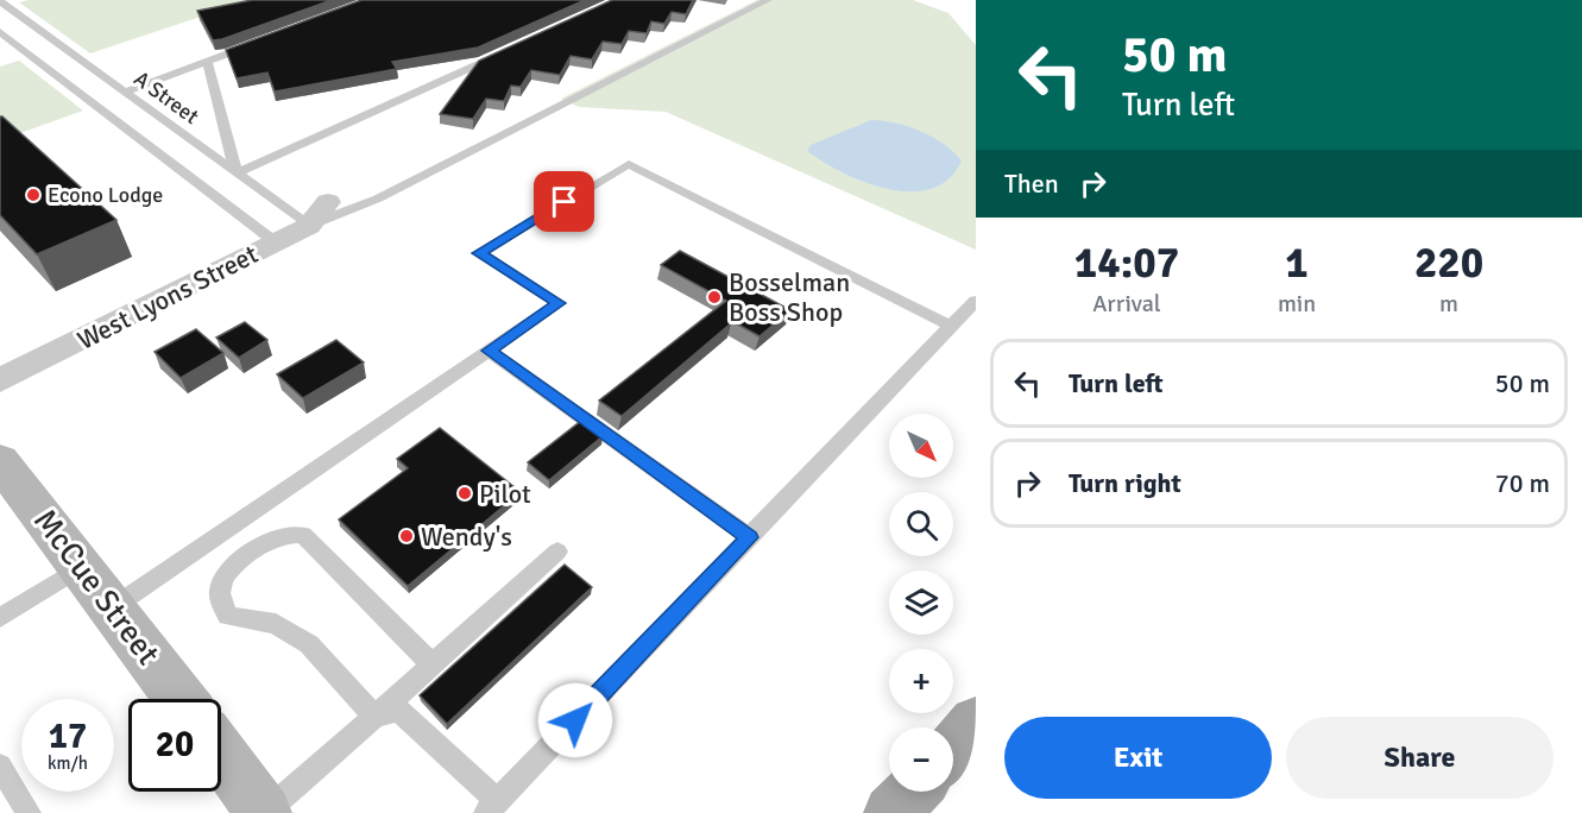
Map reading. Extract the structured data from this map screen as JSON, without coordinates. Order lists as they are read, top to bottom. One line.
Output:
{"streets":{"main road":["McCue Street"],"street":["West Lyons Street"],"lane":["A Street"]},"crossings":[["A Street","West Lyons Street"]],"places":["Econo Lodge","Bosselman Boss Shop","Pilot","Wendy's"],"north":"bottom right","page":{"turn":["50 m","Turn left"],"then":"Then","eta":["14:07","Arrival","1","min","220","m"],"list":[{"name":"Turn left","value":"50 m"},{"name":"Turn right","value":"70 m"}],"map_buttons":["+","−"],"speed":"17 km/h","limit":"20","buttons":["Exit","Share"]}}
